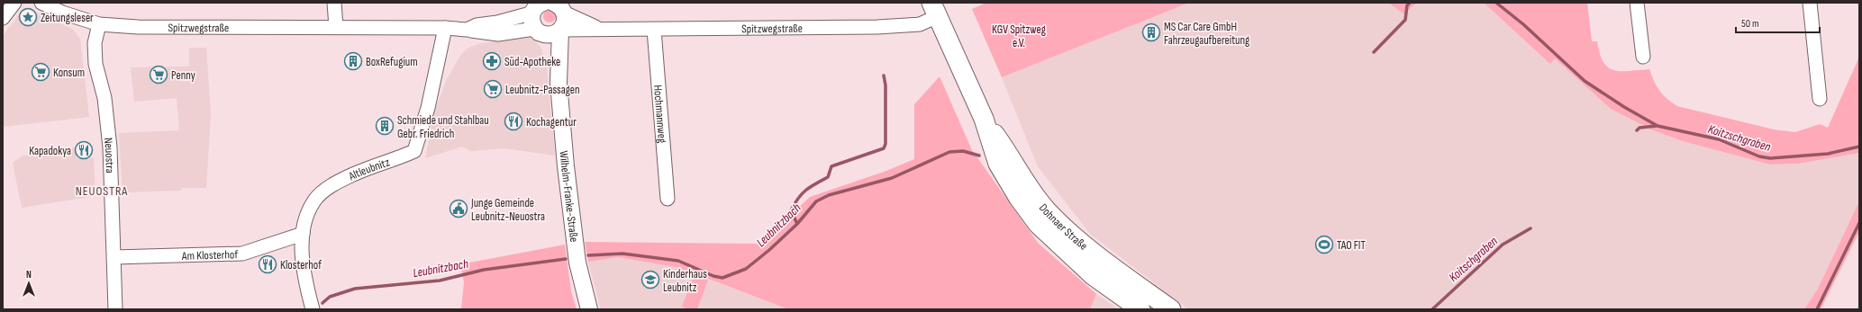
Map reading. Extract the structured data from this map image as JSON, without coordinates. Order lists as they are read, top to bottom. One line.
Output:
{"streets":{"main road":["Dohnaer Straße"],"street":["Spitzwegstraße","Hochmannweg","Neuostra","Altleubnitz","Wilhelm-Franke-Straße","Am Klosterhof"]},"crossings":[["Spitzwegstraße","Hochmannweg"],["Spitzwegstraße","Neuostra"],["Spitzwegstraße","Altleubnitz"],["Spitzwegstraße","Wilhelm-Franke-Straße"],["Spitzwegstraße","Dohnaer Straße"],["Neuostra","Am Klosterhof"],["Altleubnitz","Am Klosterhof"]],"districts":["NEUOSTRA"],"water":["Koitzschgraben","Leubnitzbach","Koitschgraben"],"parks":["KGV Spitzweg e.V."],"places":{"place":["Zeitungsleser"],"building":["MS Car Care GmbH Fahrzeugaufbereitung","BoxRefugium","Schmiede und Stahlbau Gebr. Friedrich"],"pharmacy":["Süd-Apotheke"],"supermarket":["Konsum","Penny","Leubnitz-Passagen"],"restaurant":["Kochagentur","Kapadokya","Klosterhof"],"public building":["Junge Gemeinde Leubnitz-Neuostra"],"sports":["TAO FIT"],"school or university":["Kinderhaus Leubnitz"]},"scale_bar":"50 m","north":"top"}
